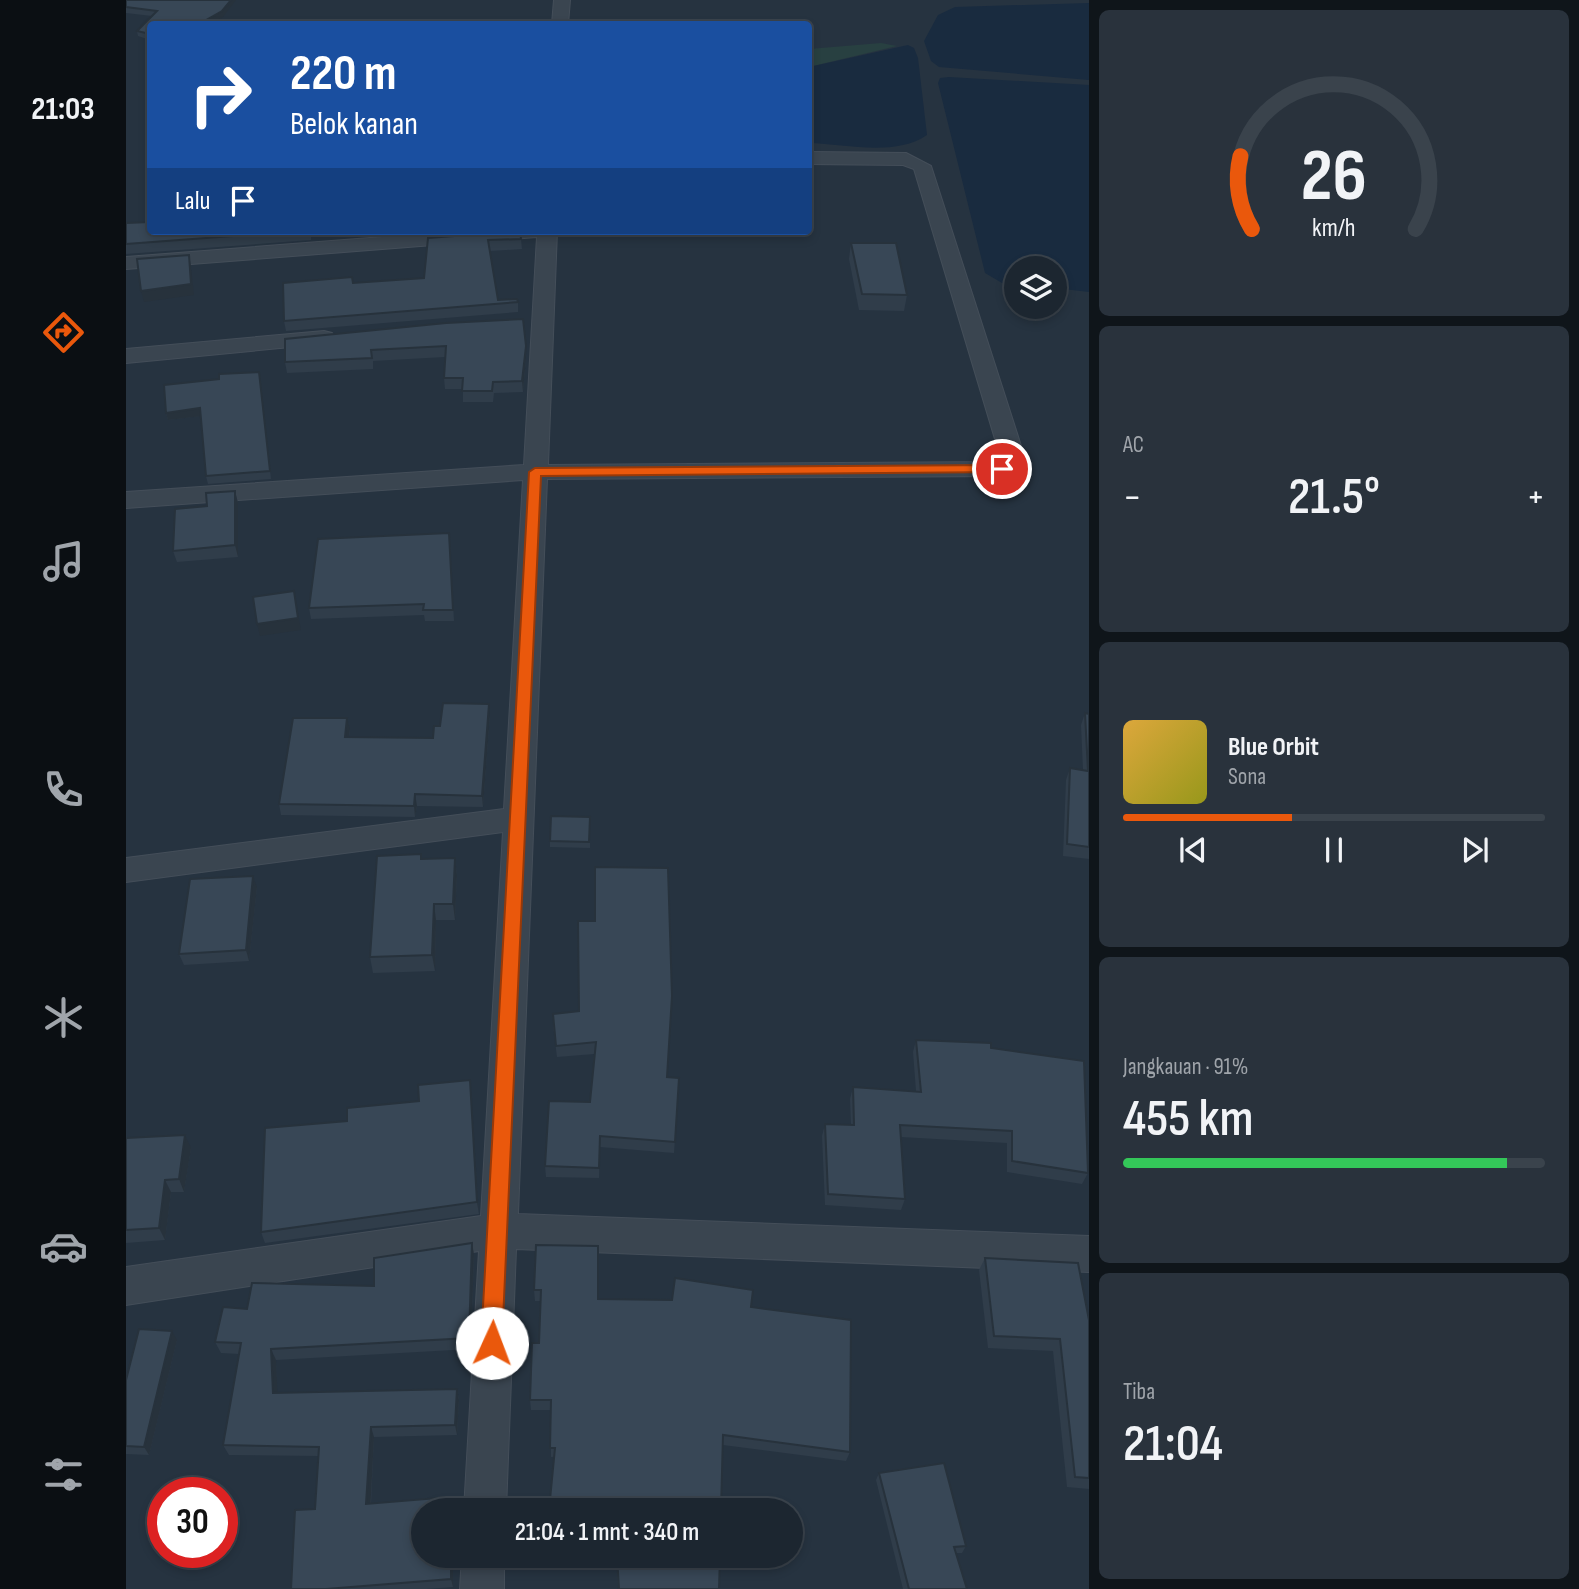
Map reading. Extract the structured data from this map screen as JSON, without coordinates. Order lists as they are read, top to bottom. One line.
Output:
{"page":{"tabs":"21:03","turn":["220 m","Belok kanan"],"then":"Lalu","tile":["AC",["Jangkauan · 91%","455 km"],["Tiba","21:04"]],"heat":["−","21.5°","+"],"song":["Blue Orbit","Sona"],"limit":"30","trip":"21:04 · 1 mnt · 340 m","gauge":["26","km/h"]}}
